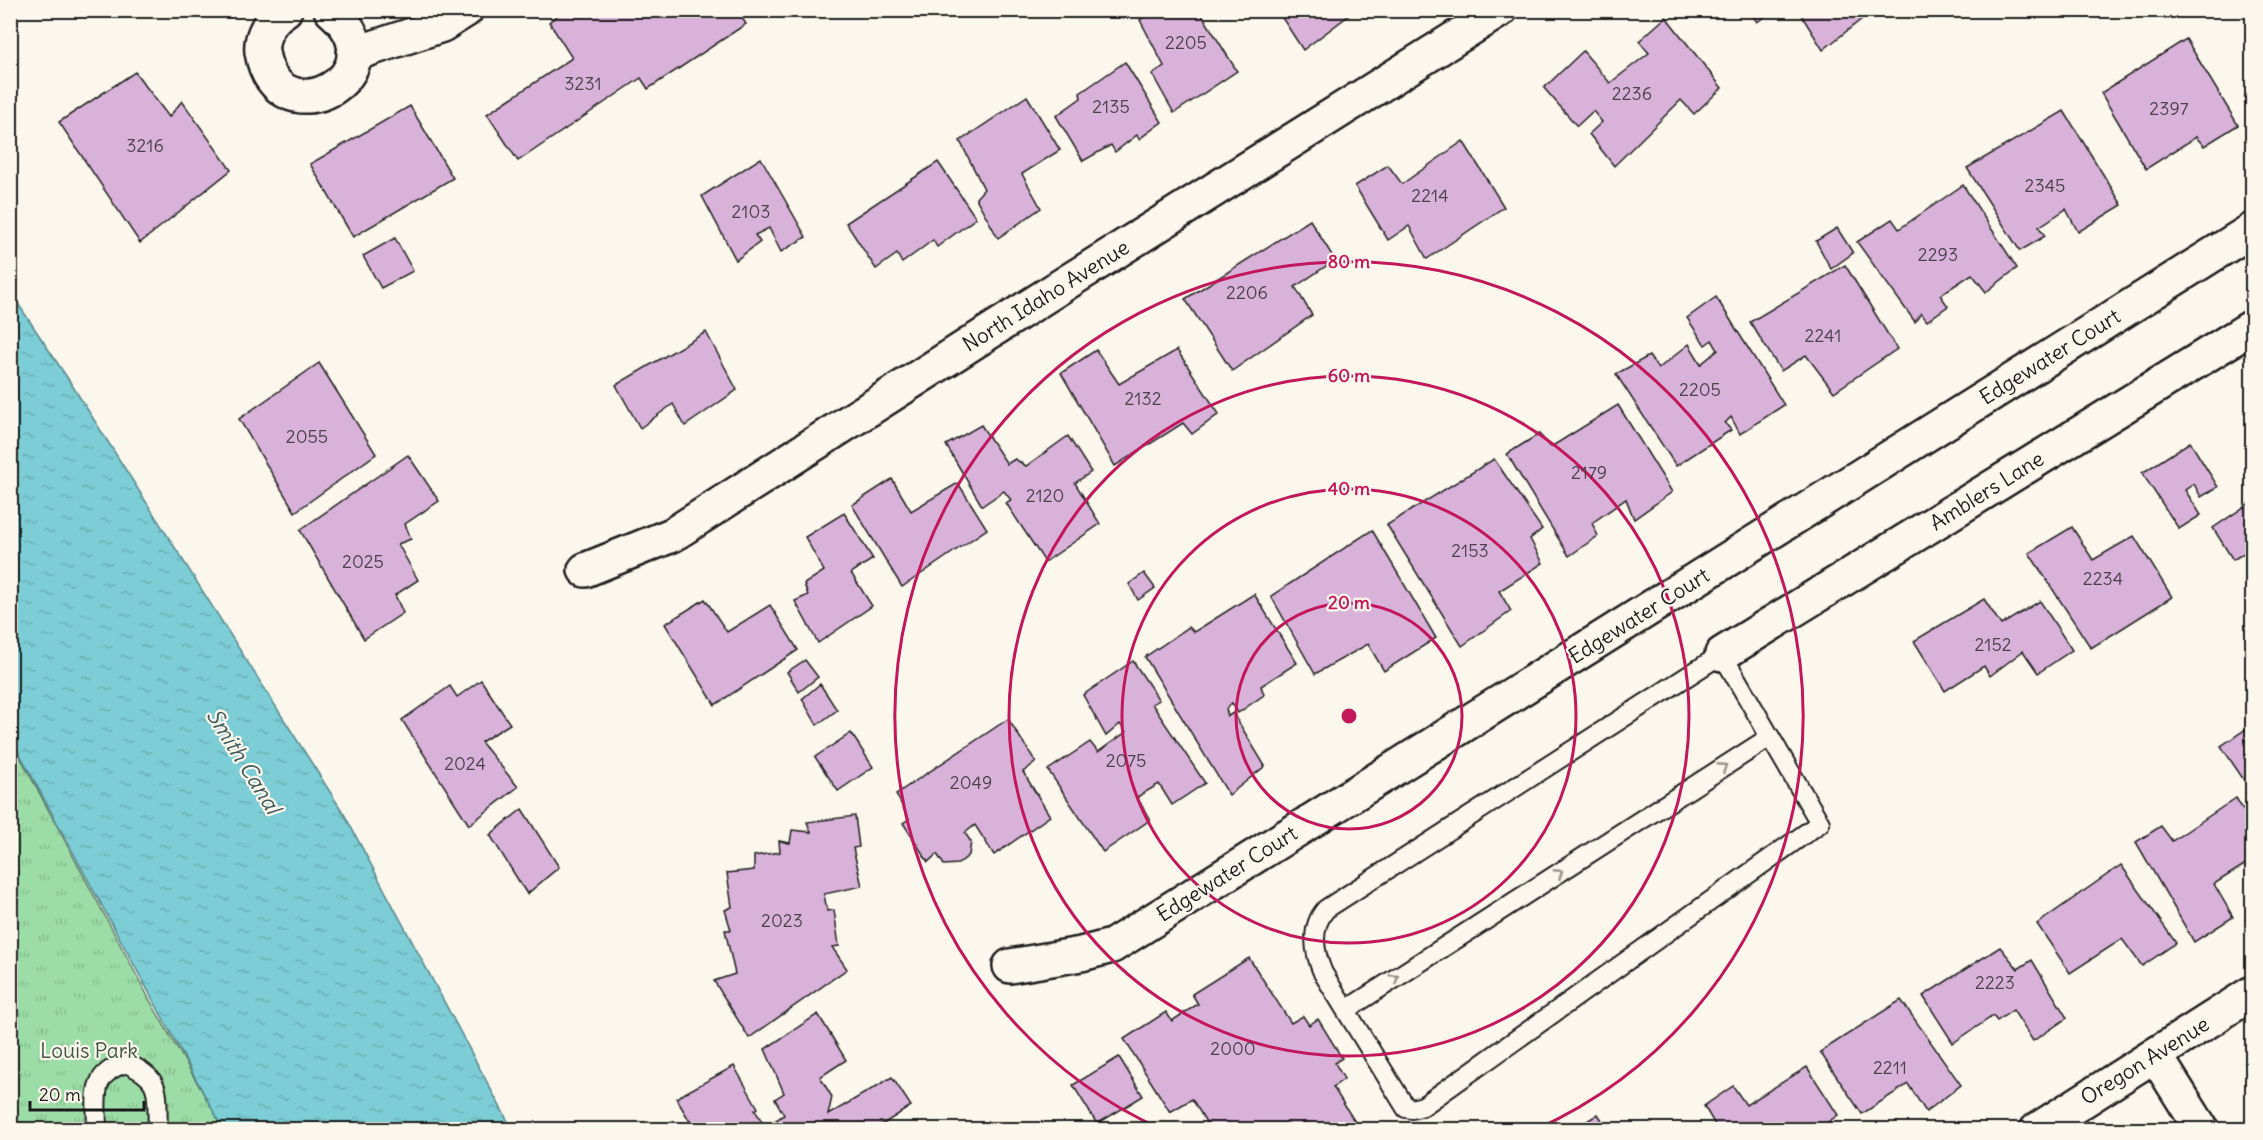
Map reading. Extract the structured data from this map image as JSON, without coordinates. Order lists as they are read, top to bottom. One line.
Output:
{"streets":{"street":["North Idaho Avenue","Edgewater Court","Amblers Lane","Oregon Avenue"]},"water":["Smith Canal"],"parks":["Louis Park"],"house_numbers":["2205","3231","2236","2135","2397","3216","2345","2214","2103","2293","2206","2241","2205","2132","2055","2179","2120","2153","2025","2234","2152","2075","2024","2049","2023","2223","2000","2211"],"scale_bar":"20 m","rings":["80 m","60 m","40 m","20 m"]}
